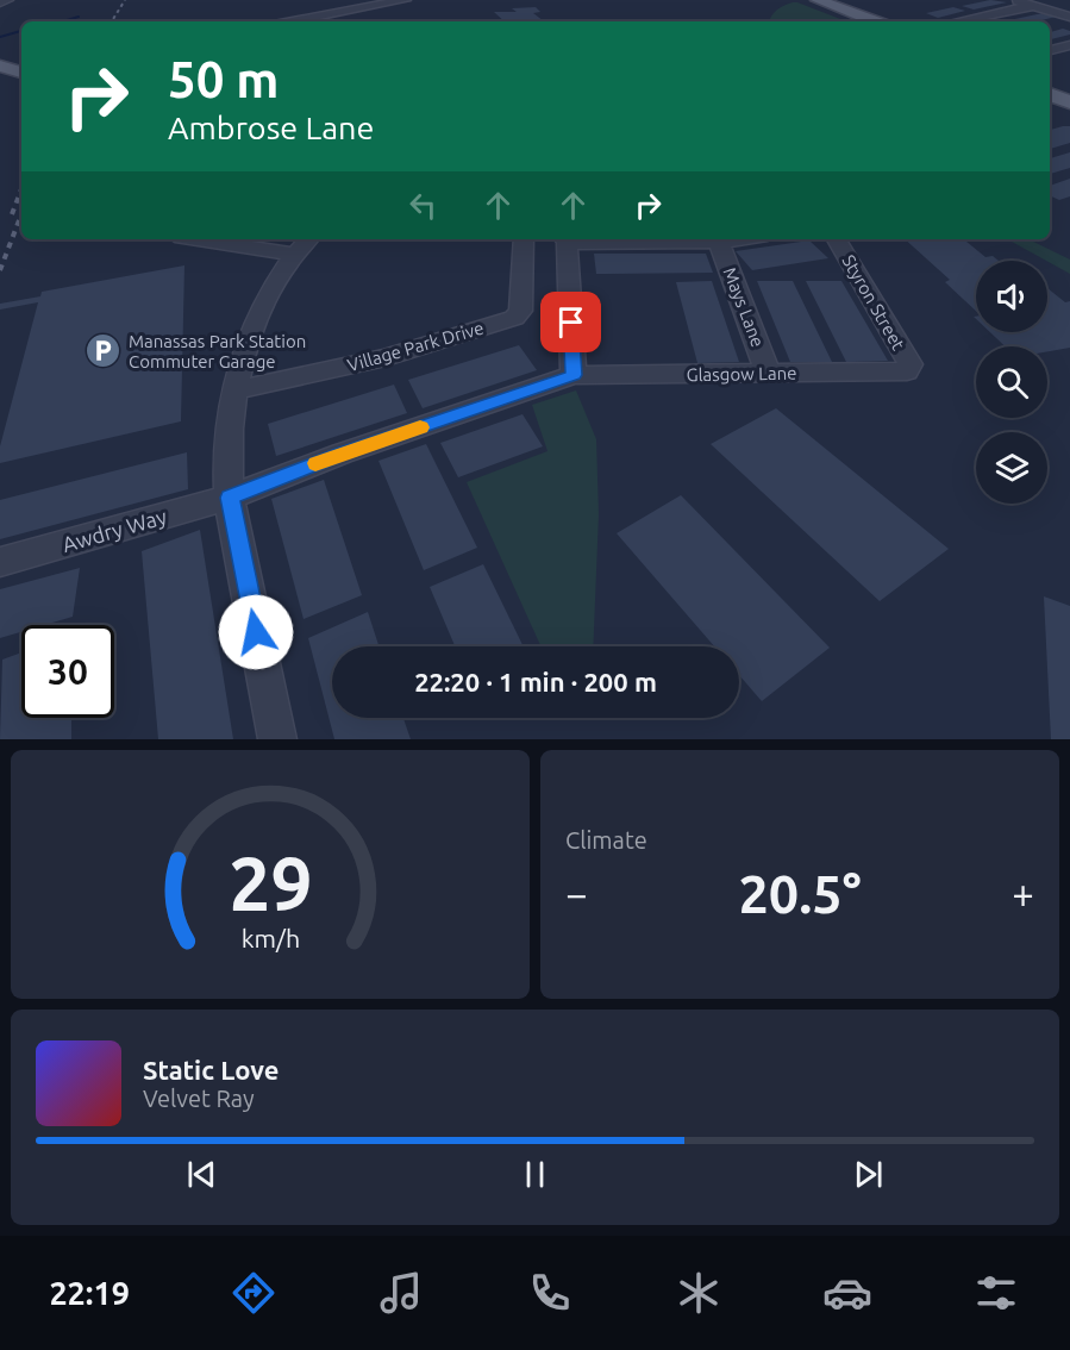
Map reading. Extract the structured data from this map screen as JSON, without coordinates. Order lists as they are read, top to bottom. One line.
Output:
{"streets":{"street":["Styron Street","Mays Lane","Village Park Drive","Glasgow Lane","Awdry Way"]},"crossings":[["Styron Street","Glasgow Lane"],["Mays Lane","Glasgow Lane"],["Glasgow Lane","Awdry Way"]],"places":{"parking":["Manassas Park Station Commuter Garage"]},"page":{"turn":["50 m","Ambrose Lane"],"limit":"30","trip":"22:20 · 1 min · 200 m","tile":"Climate","heat":["−","20.5°","+"],"song":["Static Love","Velvet Ray"],"tabs":"22:19","gauge":["29","km/h"]}}
